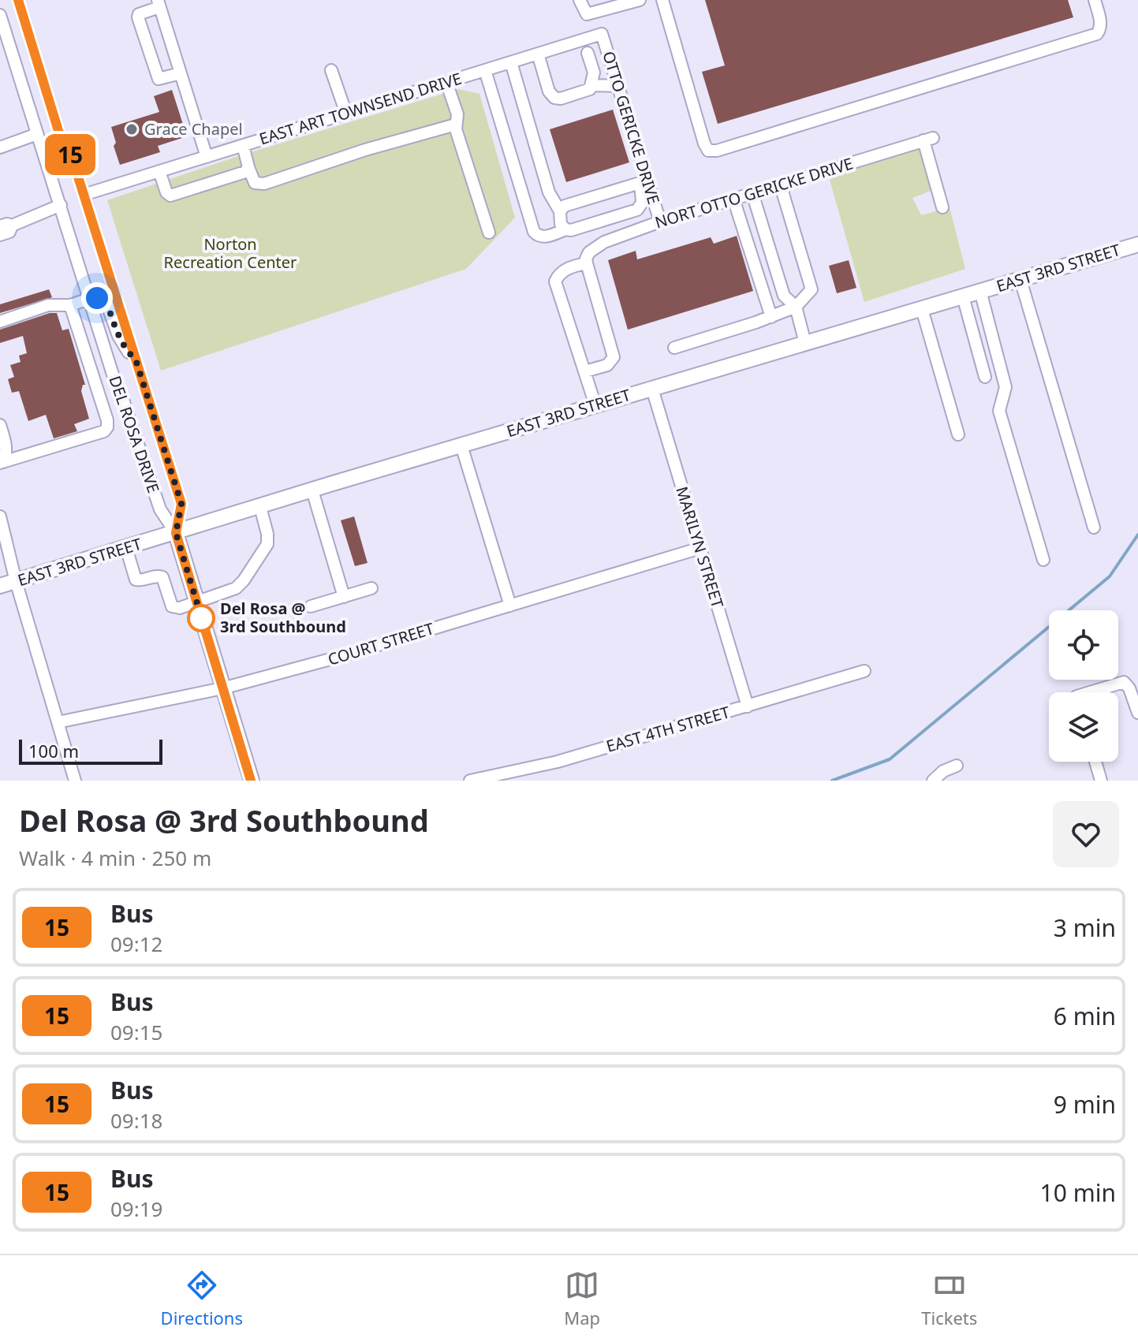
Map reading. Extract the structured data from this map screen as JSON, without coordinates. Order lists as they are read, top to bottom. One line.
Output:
{"streets":{"main road":["EAST 3RD STREET"],"street":["EAST ART TOWNSEND DRIVE","OTTO GERICKE DRIVE","NORT OTTO GERICKE DRIVE","DEL ROSA DRIVE","MARILYN STREET","COURT STREET","EAST 4TH STREET"]},"crossings":[["EAST ART TOWNSEND DRIVE","OTTO GERICKE DRIVE"],["EAST ART TOWNSEND DRIVE","DEL ROSA DRIVE"],["OTTO GERICKE DRIVE","NORT OTTO GERICKE DRIVE"],["NORT OTTO GERICKE DRIVE","EAST 3RD STREET"],["EAST 3RD STREET","DEL ROSA DRIVE"],["EAST 3RD STREET","MARILYN STREET"],["MARILYN STREET","COURT STREET"],["MARILYN STREET","EAST 4TH STREET"]],"parks":["Norton Recreation Center"],"places":["Grace Chapel","Del Rosa @ 3rd Southbound"],"lines":["bus line 15"],"scale_bar":"100 m","page":{"on_map":"15","scale":"100 m","heading":["Del Rosa @ 3rd Southbound","Walk · 4 min · 250 m"],"list":[{"mark":"15","name":"Bus","note":"09:12","value":"3 min"},{"mark":"15","name":"Bus","note":"09:15","value":"6 min"},{"mark":"15","name":"Bus","note":"09:18","value":"9 min"},{"mark":"15","name":"Bus","note":"09:19","value":"10 min"}],"tabs":["Directions","Map","Tickets"]}}
